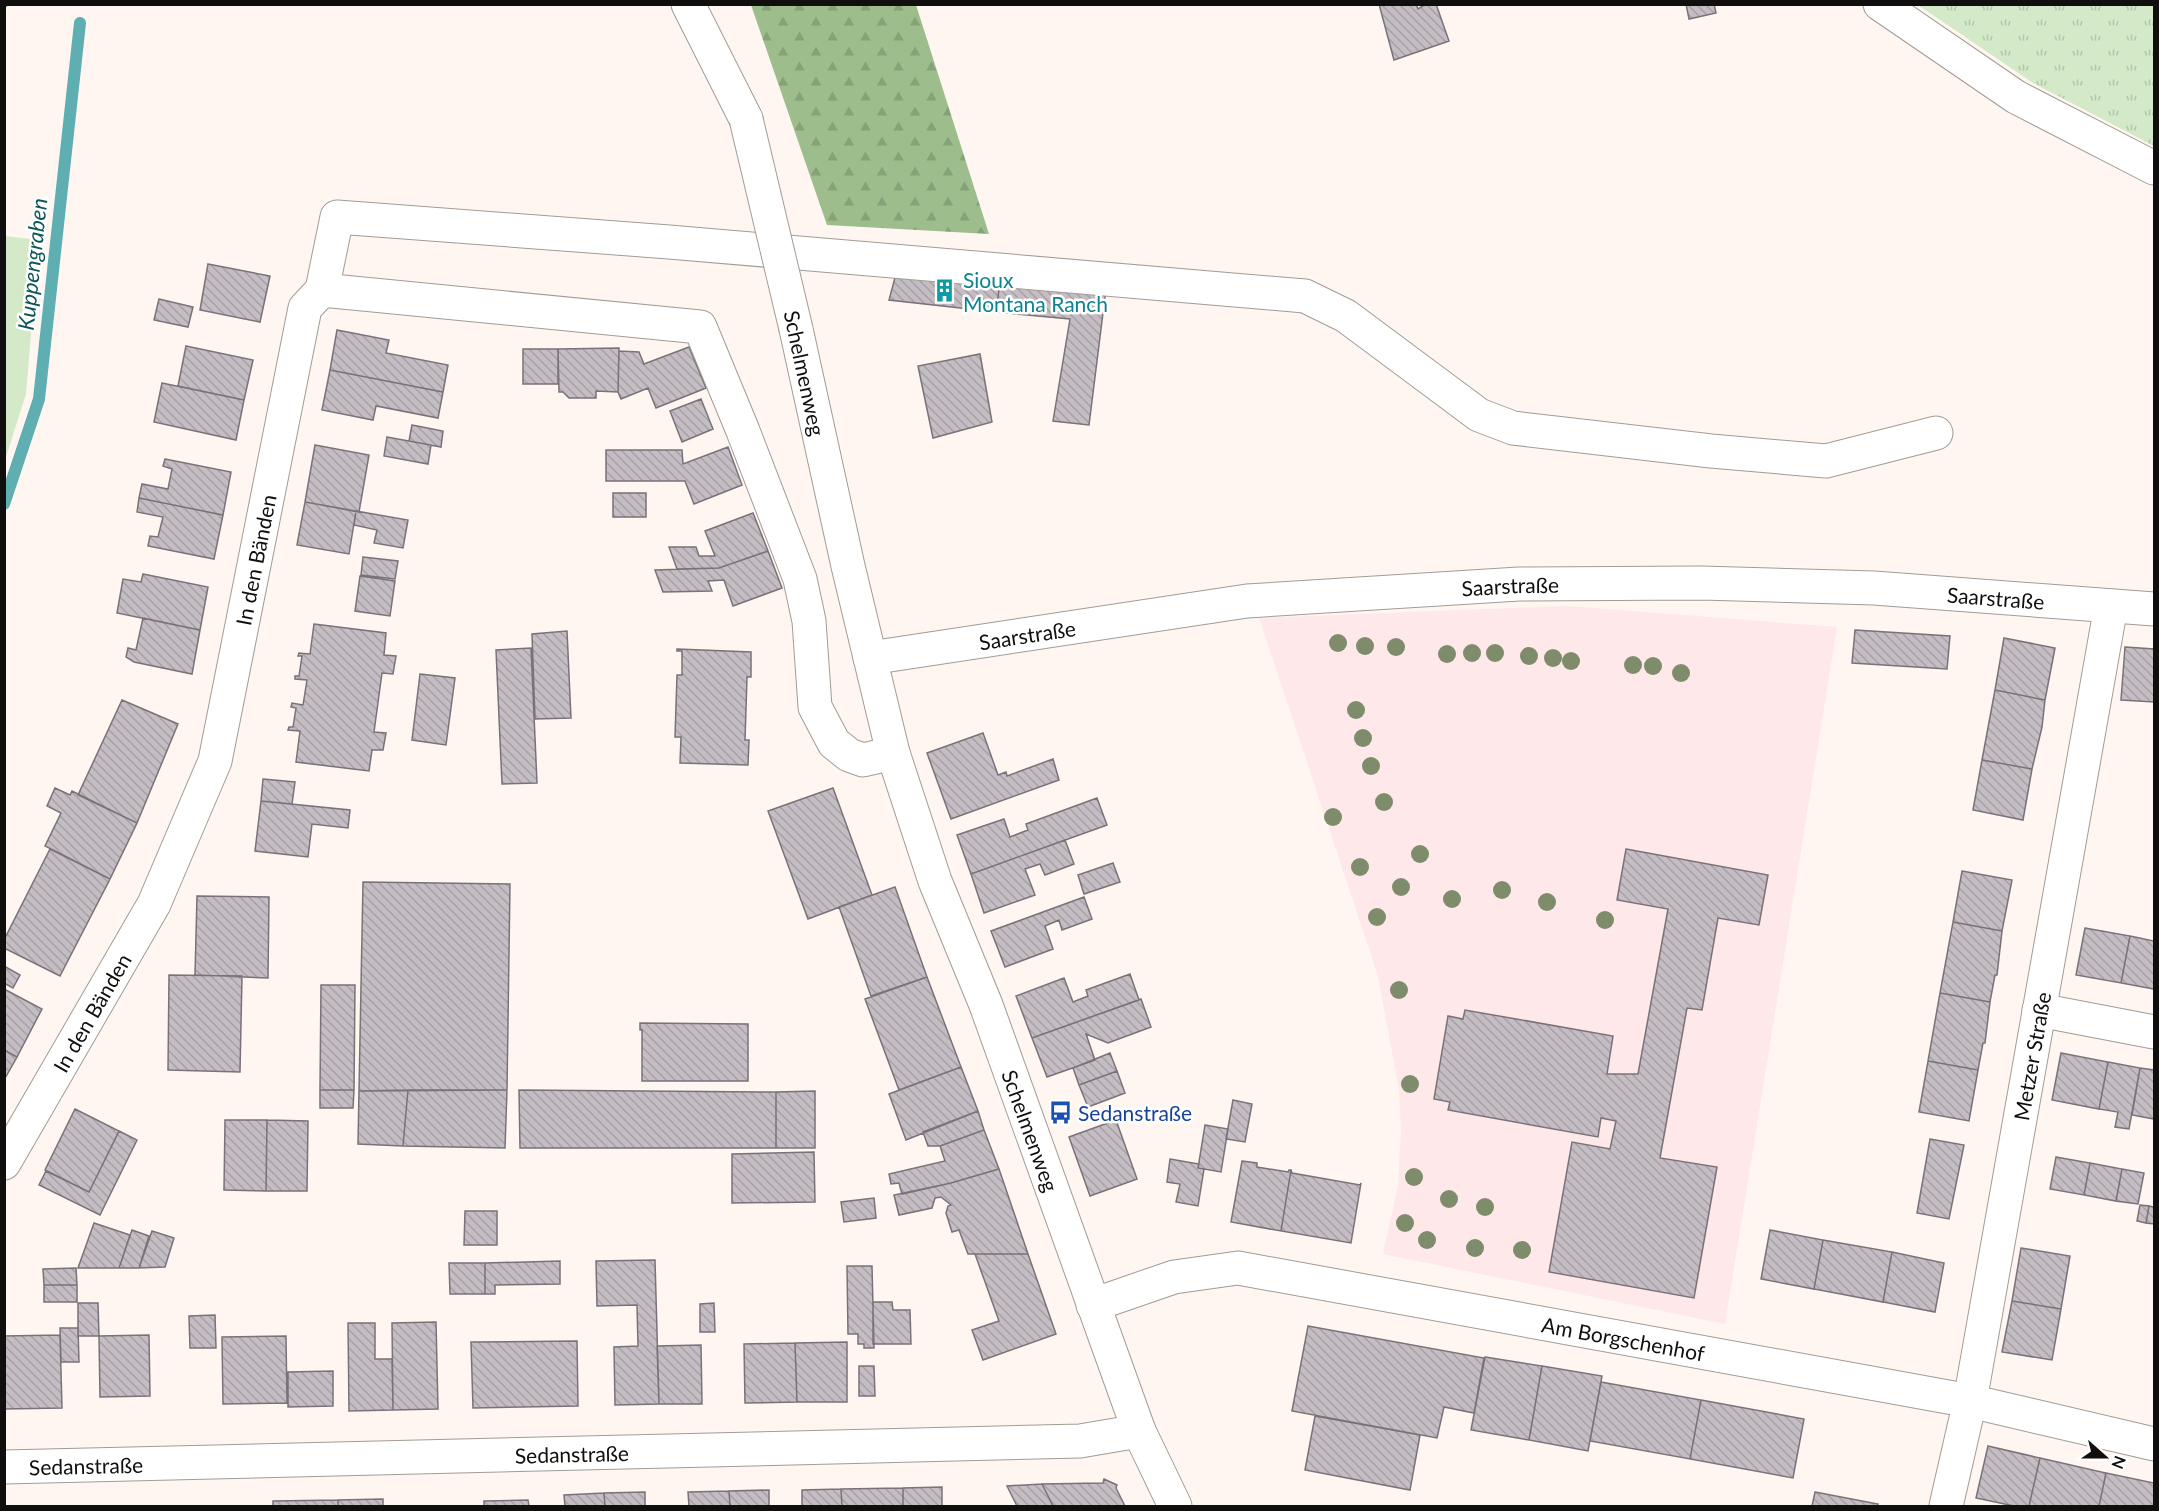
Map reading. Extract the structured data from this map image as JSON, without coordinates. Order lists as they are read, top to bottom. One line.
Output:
{"streets":{"street":["Schelmenweg","In den Bänden","Saarstraße","Metzer Straße","Am Borgschenhof","Sedanstraße"]},"crossings":[["Schelmenweg","Saarstraße"],["Schelmenweg","Am Borgschenhof"],["Schelmenweg","Sedanstraße"],["Saarstraße","Metzer Straße"],["Metzer Straße","Am Borgschenhof"]],"water":["Kuppengraben"],"places":{"building":["Sioux Montana Ranch"],"bus stop":["Sedanstraße"]},"north":"right"}
